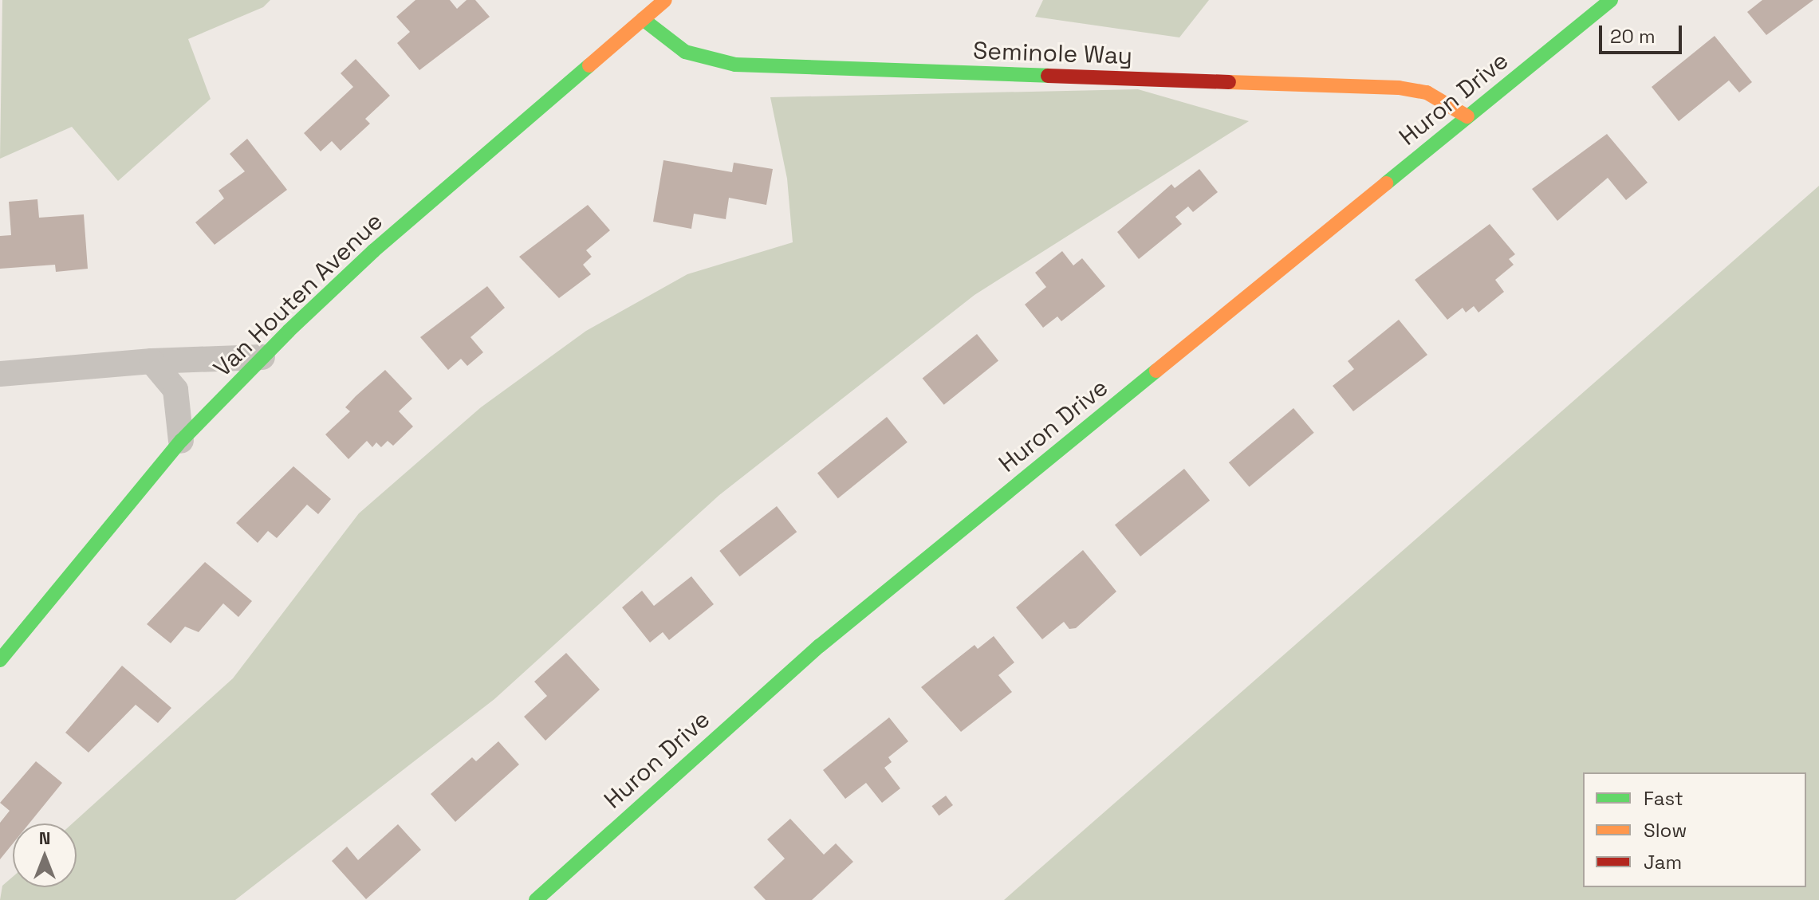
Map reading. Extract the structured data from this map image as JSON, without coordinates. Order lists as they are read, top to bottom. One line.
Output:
{"streets":{"street":["Seminole Way","Huron Drive","Van Houten Avenue"]},"crossings":[["Seminole Way","Huron Drive"],["Seminole Way","Van Houten Avenue"]],"legend":["Fast","Slow","Jam"],"scale_bar":"20 m","north":"top"}
